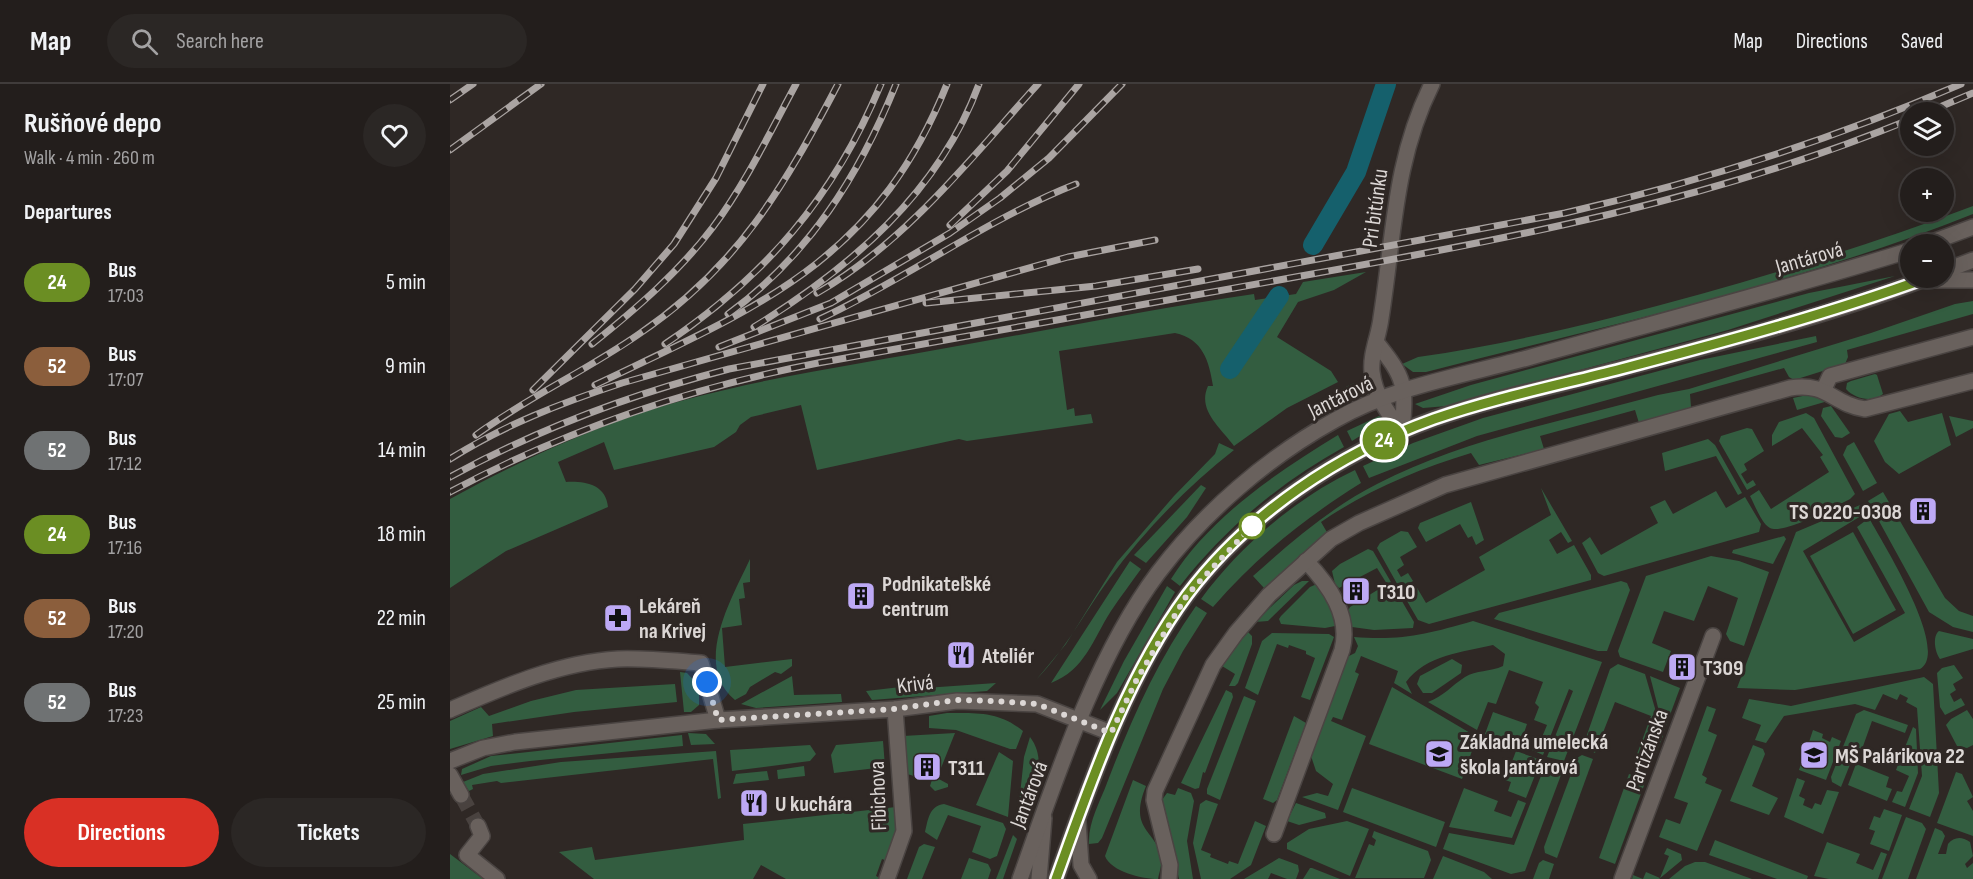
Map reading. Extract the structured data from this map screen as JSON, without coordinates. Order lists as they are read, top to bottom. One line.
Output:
{"streets":{"street":["Pri bitúnku","Jantárová","Krivá","Partizánska","Fibichova"]},"crossings":[["Pri bitúnku","Jantárová"],["Jantárová","Krivá"],["Krivá","Fibichova"]],"places":{"building":["TS 0220-0308","T310","Podnikateľské centrum","T309","T311"],"pharmacy":["Lekáreň na Krivej"],"restaurant":["Ateliér","U kuchára"],"school or university":["Základná umelecká škola Jantárová","MŠ Palárikova 22"]},"lines":["bus line 24"],"page":{"header":"Map","search":"Search here","nav":["Map","Directions","Saved"],"heading":[["Rušňové depo","Walk · 4 min · 260 m"],"Departures"],"on_map":"24","map_buttons":["+","−"],"list":[{"mark":"24","name":"Bus","note":"17:03","value":"5 min"},{"mark":"52","name":"Bus","note":"17:07","value":"9 min"},{"mark":"52","name":"Bus","note":"17:12","value":"14 min"},{"mark":"24","name":"Bus","note":"17:16","value":"18 min"},{"mark":"52","name":"Bus","note":"17:20","value":"22 min"},{"mark":"52","name":"Bus","note":"17:23","value":"25 min"}],"buttons":["Directions","Tickets"]}}
